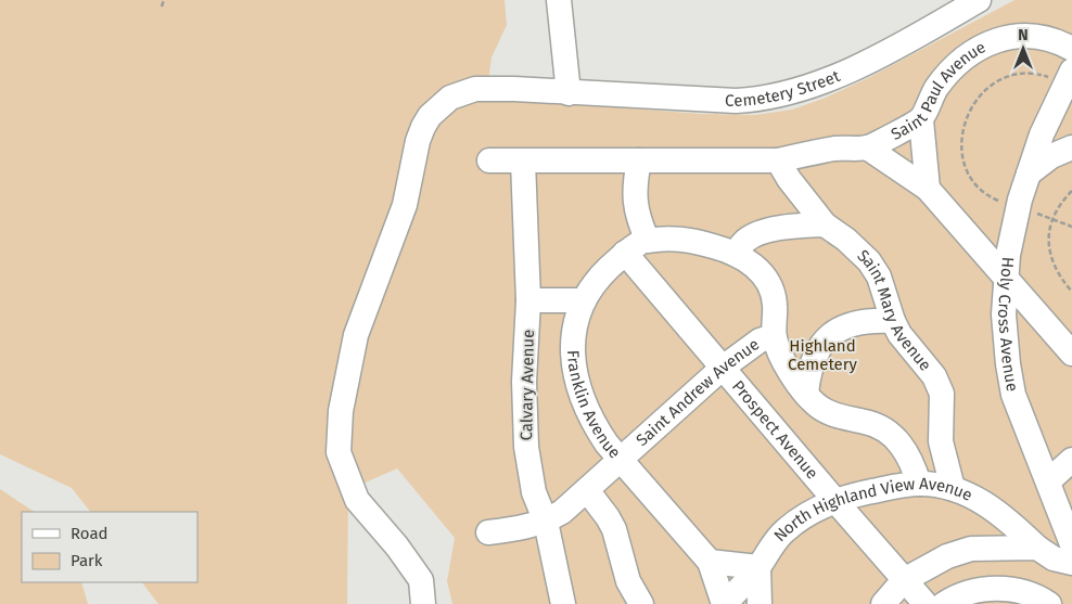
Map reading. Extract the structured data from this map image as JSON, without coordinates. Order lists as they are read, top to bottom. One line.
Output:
{"streets":{"lane":["Cemetery Street","Saint Paul Avenue","Saint Mary Avenue","Holy Cross Avenue","Calvary Avenue","Saint Andrew Avenue","Franklin Avenue","Prospect Avenue","North Highland View Avenue"]},"crossings":[["Saint Mary Avenue","North Highland View Avenue"],["Calvary Avenue","Saint Andrew Avenue"],["Saint Andrew Avenue","Franklin Avenue"],["Saint Andrew Avenue","Prospect Avenue"],["Franklin Avenue","Prospect Avenue"],["Franklin Avenue","North Highland View Avenue"],["Prospect Avenue","North Highland View Avenue"]],"parks":["Highland Cemetery"],"legend":["Road","Park"],"north":"top"}
